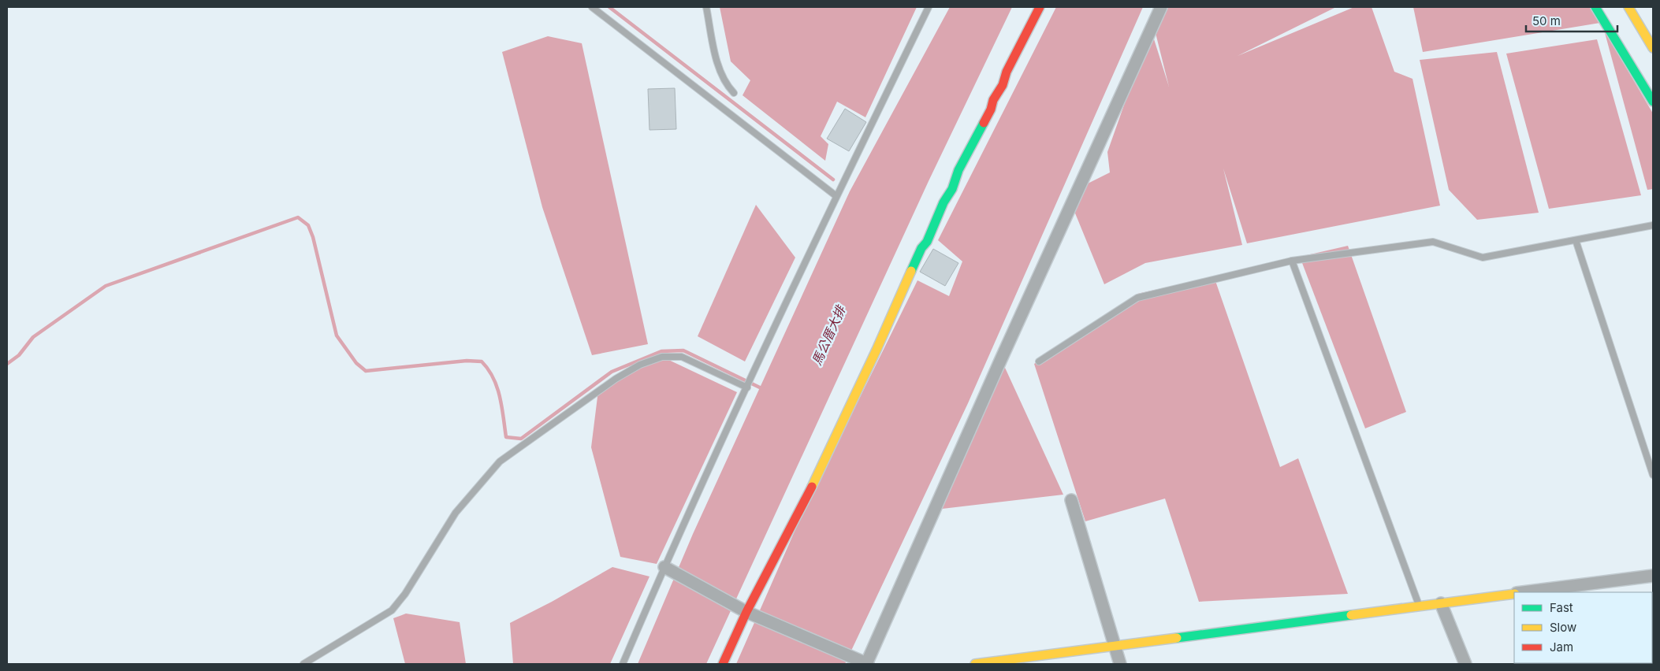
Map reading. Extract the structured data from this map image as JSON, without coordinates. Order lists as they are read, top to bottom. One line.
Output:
{"water":["馬公厝大排"],"legend":["Fast","Slow","Jam"],"scale_bar":"50 m"}
